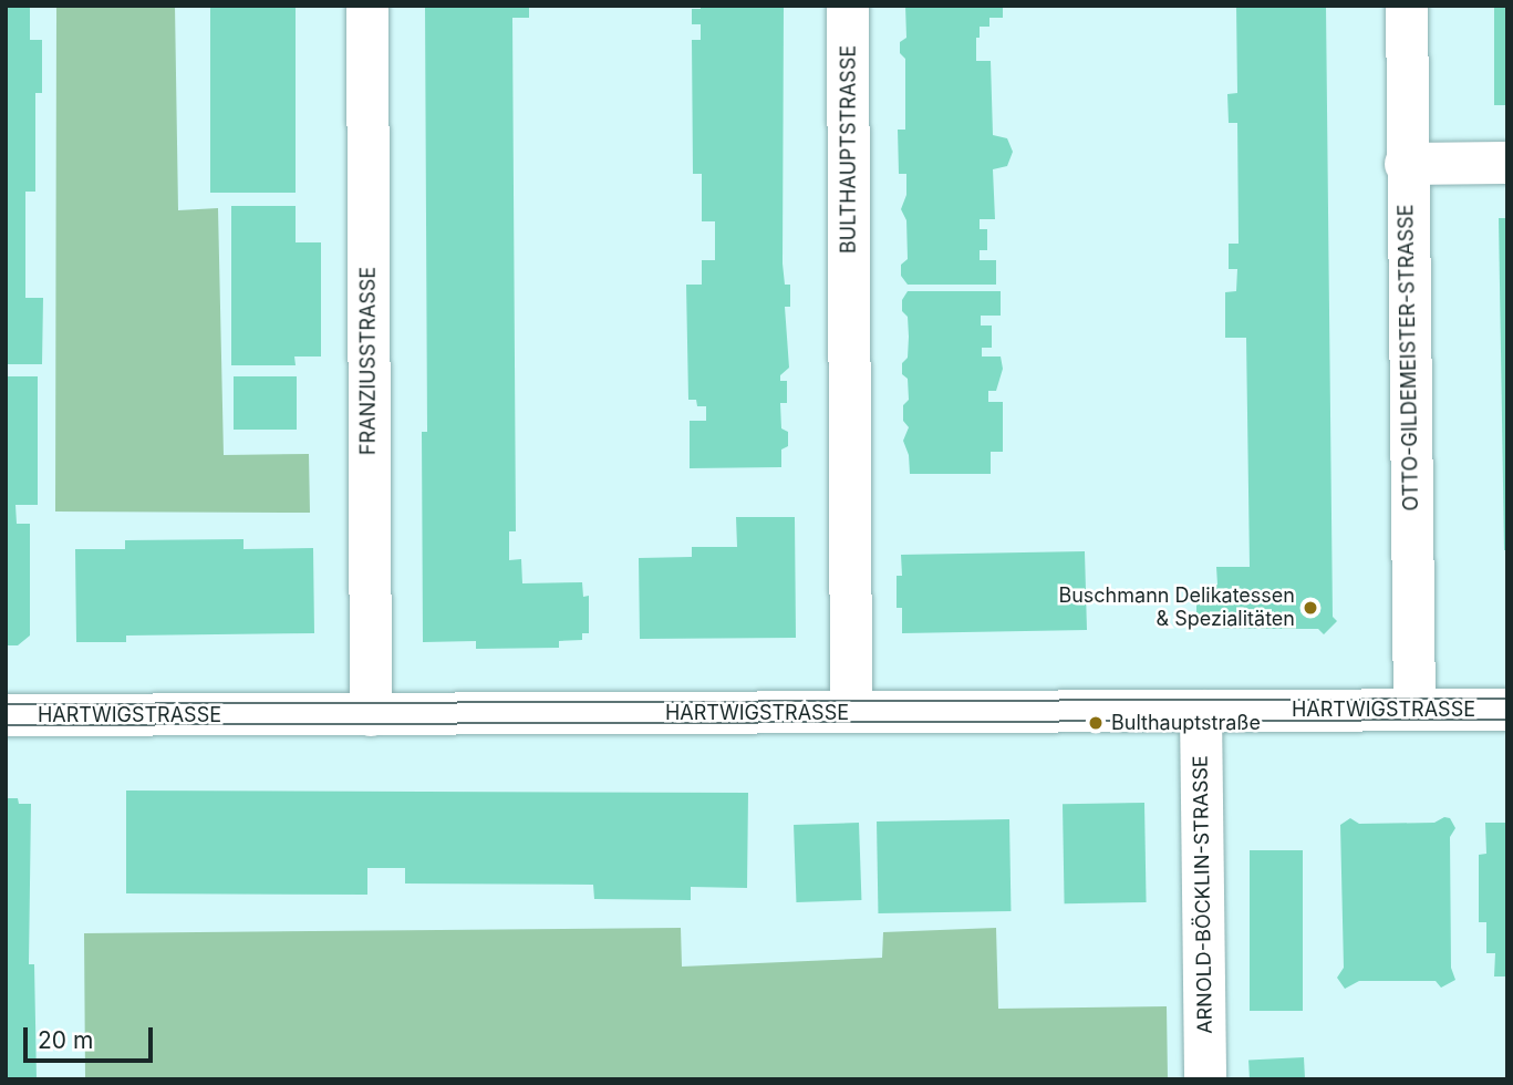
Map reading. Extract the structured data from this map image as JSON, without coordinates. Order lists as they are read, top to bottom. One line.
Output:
{"streets":{"street":["BULTHAUPTSTRASSE","OTTO-GILDEMEISTER-STRASSE","FRANZIUSSTRASSE","HARTWIGSTRASSE","ARNOLD-BÖCKLIN-STRASSE"]},"crossings":[["BULTHAUPTSTRASSE","HARTWIGSTRASSE"],["OTTO-GILDEMEISTER-STRASSE","HARTWIGSTRASSE"],["FRANZIUSSTRASSE","HARTWIGSTRASSE"],["HARTWIGSTRASSE","ARNOLD-BÖCKLIN-STRASSE"]],"places":["Buschmann Delikatessen & Spezialitäten","Bulthauptstraße"],"scale_bar":"20 m"}
